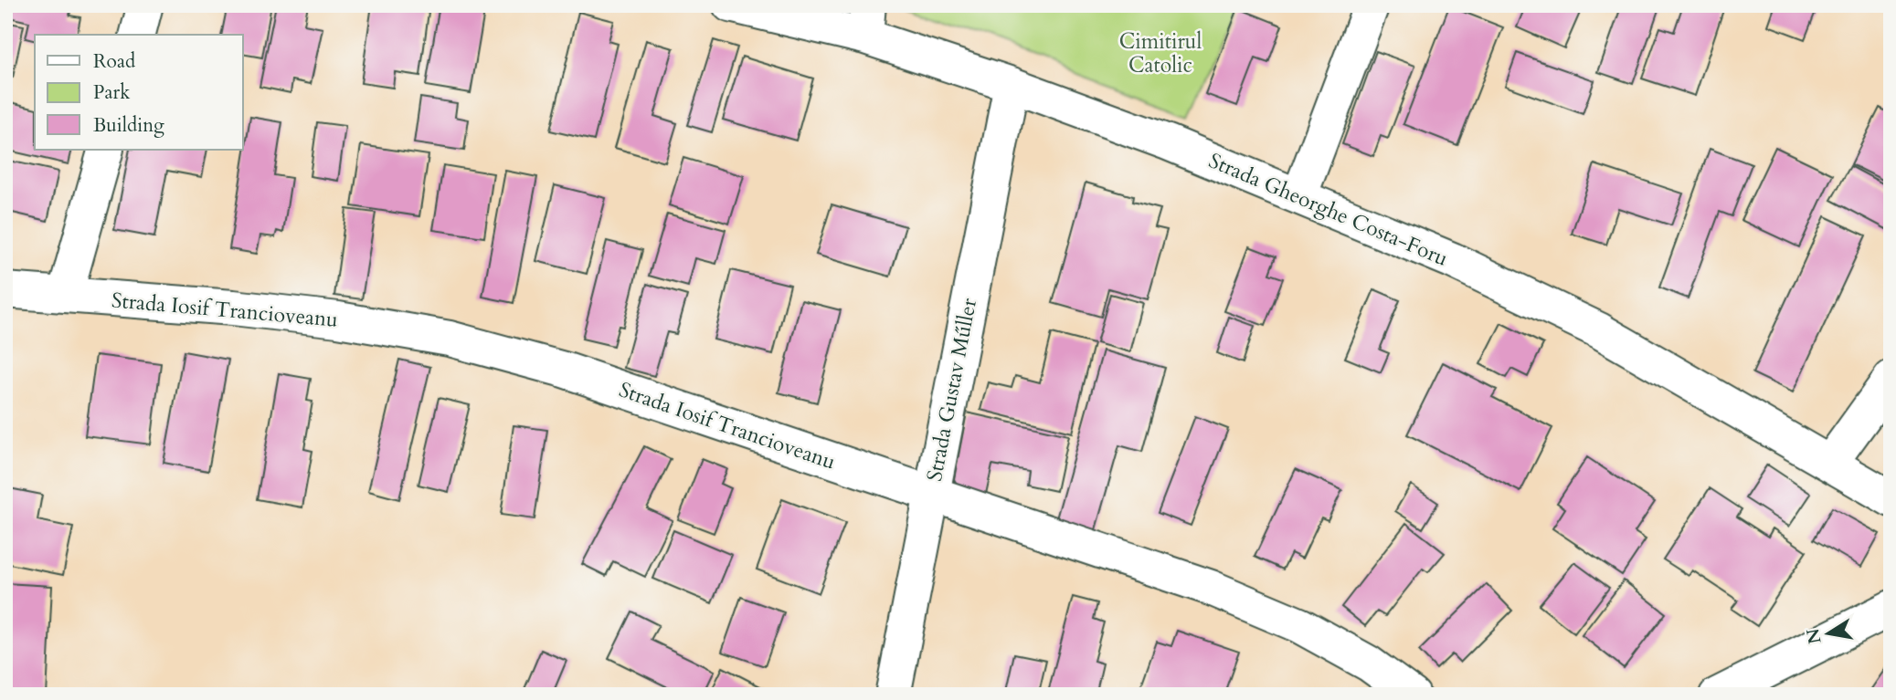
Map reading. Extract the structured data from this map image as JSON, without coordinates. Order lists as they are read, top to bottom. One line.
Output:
{"streets":{"street":["Strada Gheorghe Costa-Foru","Strada Iosif Trancioveanu","Strada Gustav Műller"]},"crossings":[["Strada Gheorghe Costa-Foru","Strada Gustav Műller"],["Strada Iosif Trancioveanu","Strada Gustav Műller"]],"parks":["Cimitirul Catolic"],"legend":["Road","Park","Building"],"north":"left"}
